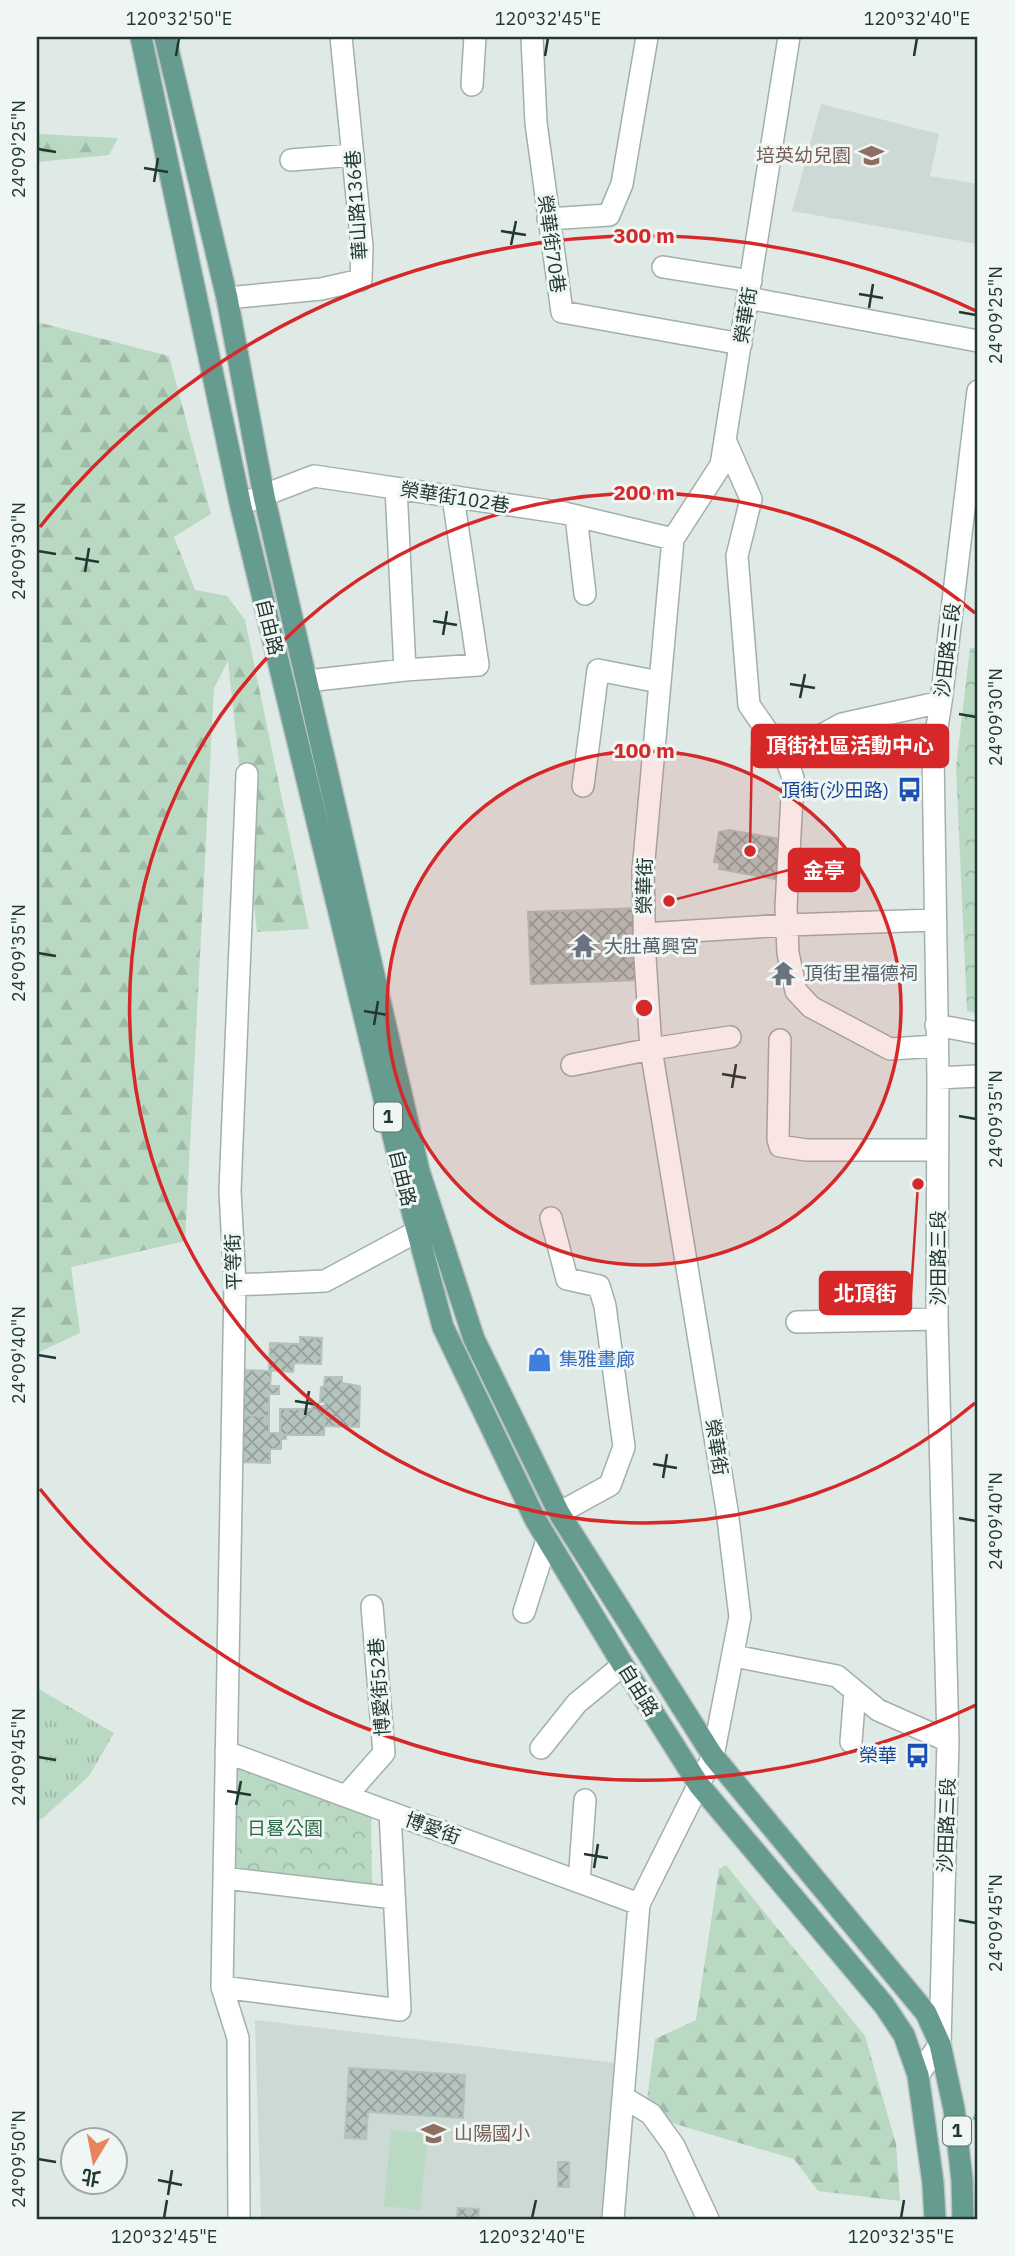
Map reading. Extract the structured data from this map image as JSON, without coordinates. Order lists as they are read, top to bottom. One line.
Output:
{"streets":{"main road":["自由路","沙田路三段","1"],"street":["華山路136巷","榮華街70巷","榮華街","榮華街102巷","平等街","博愛街52巷","博愛街"]},"crossings":[["華山路136巷","自由路"],["榮華街70巷","榮華街"],["榮華街","榮華街102巷"],["榮華街","自由路"],["榮華街","博愛街"],["榮華街102巷","自由路"],["自由路","沙田路三段"],["自由路","1"],["平等街","博愛街"],["博愛街52巷","博愛街"]],"parks":["日晷公園"],"places":{"school or university":["培英幼兒園","山陽國小"],"bus stop":["頂街(沙田路)","榮華"],"other":["頂街社區活動中心","金亭","北頂街"],"temple":["大肚萬興宮","頂街里福德祠"],"shop":["集雅畫廊"]},"north":"bottom","coordinates":["120°32'50\"E","120°32'45\"E","120°32'40\"E","24°09'25\"N","24°09'30\"N","24°09'35\"N","24°09'40\"N","24°09'45\"N","24°09'50\"N","120°32'35\"E"],"rings":["300 m","200 m","100 m"]}
